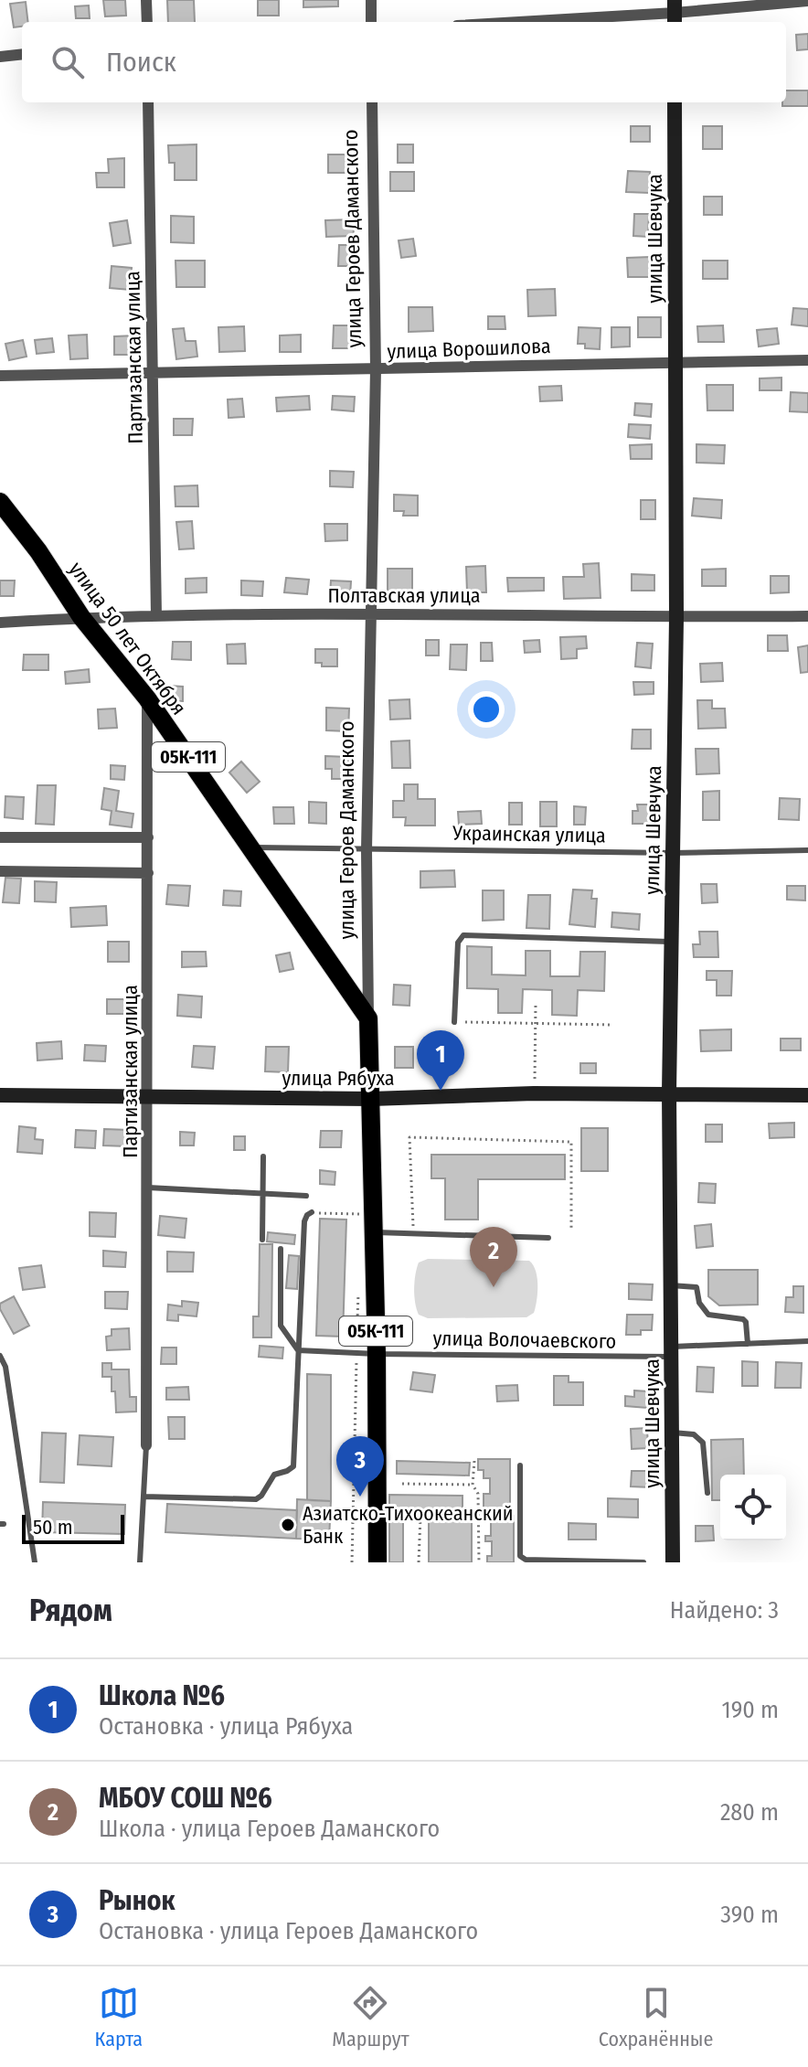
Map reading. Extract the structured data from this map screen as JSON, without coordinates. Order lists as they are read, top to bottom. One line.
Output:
{"streets":{"main road":["улица Героев Даманского","улица 50 лет Октября","05К-111"],"street":["улица Шевчука","улица Ворошилова","Партизанская улица","Полтавская улица","улица Рябуха"],"lane":["Украинская улица","улица Волочаевского"]},"crossings":[["улица Героев Даманского","улица Ворошилова"],["улица Героев Даманского","Полтавская улица"],["улица Героев Даманского","улица 50 лет Октября"],["улица Героев Даманского","Украинская улица"],["улица Героев Даманского","улица Рябуха"],["улица Героев Даманского","улица Волочаевского"],["улица Шевчука","улица Ворошилова"],["улица Шевчука","Полтавская улица"],["улица Шевчука","Украинская улица"],["улица Шевчука","улица Рябуха"],["улица Шевчука","улица Волочаевского"],["улица Ворошилова","Партизанская улица"],["Партизанская улица","Полтавская улица"],["Партизанская улица","улица 50 лет Октября"],["Партизанская улица","улица Рябуха"],["Полтавская улица","улица 50 лет Октября"],["улица 50 лет Октября","Украинская улица"]],"places":["Азиатско-Тихоокеанский Банк"],"scale_bar":"50 m","page":{"search":"Поиск","pins":["1","2","3"],"scale":"50 m","heading":["Рядом","Найдено: 3"],"list":[{"mark":"1","name":"Школа №6","note":"Остановка · улица Рябуха","value":"190 m"},{"mark":"2","name":"МБОУ СОШ №6","note":"Школа · улица Героев Даманского","value":"280 m"},{"mark":"3","name":"Рынок","note":"Остановка · улица Героев Даманского","value":"390 m"}],"nav":["Карта","Маршрут","Сохранённые"]}}
